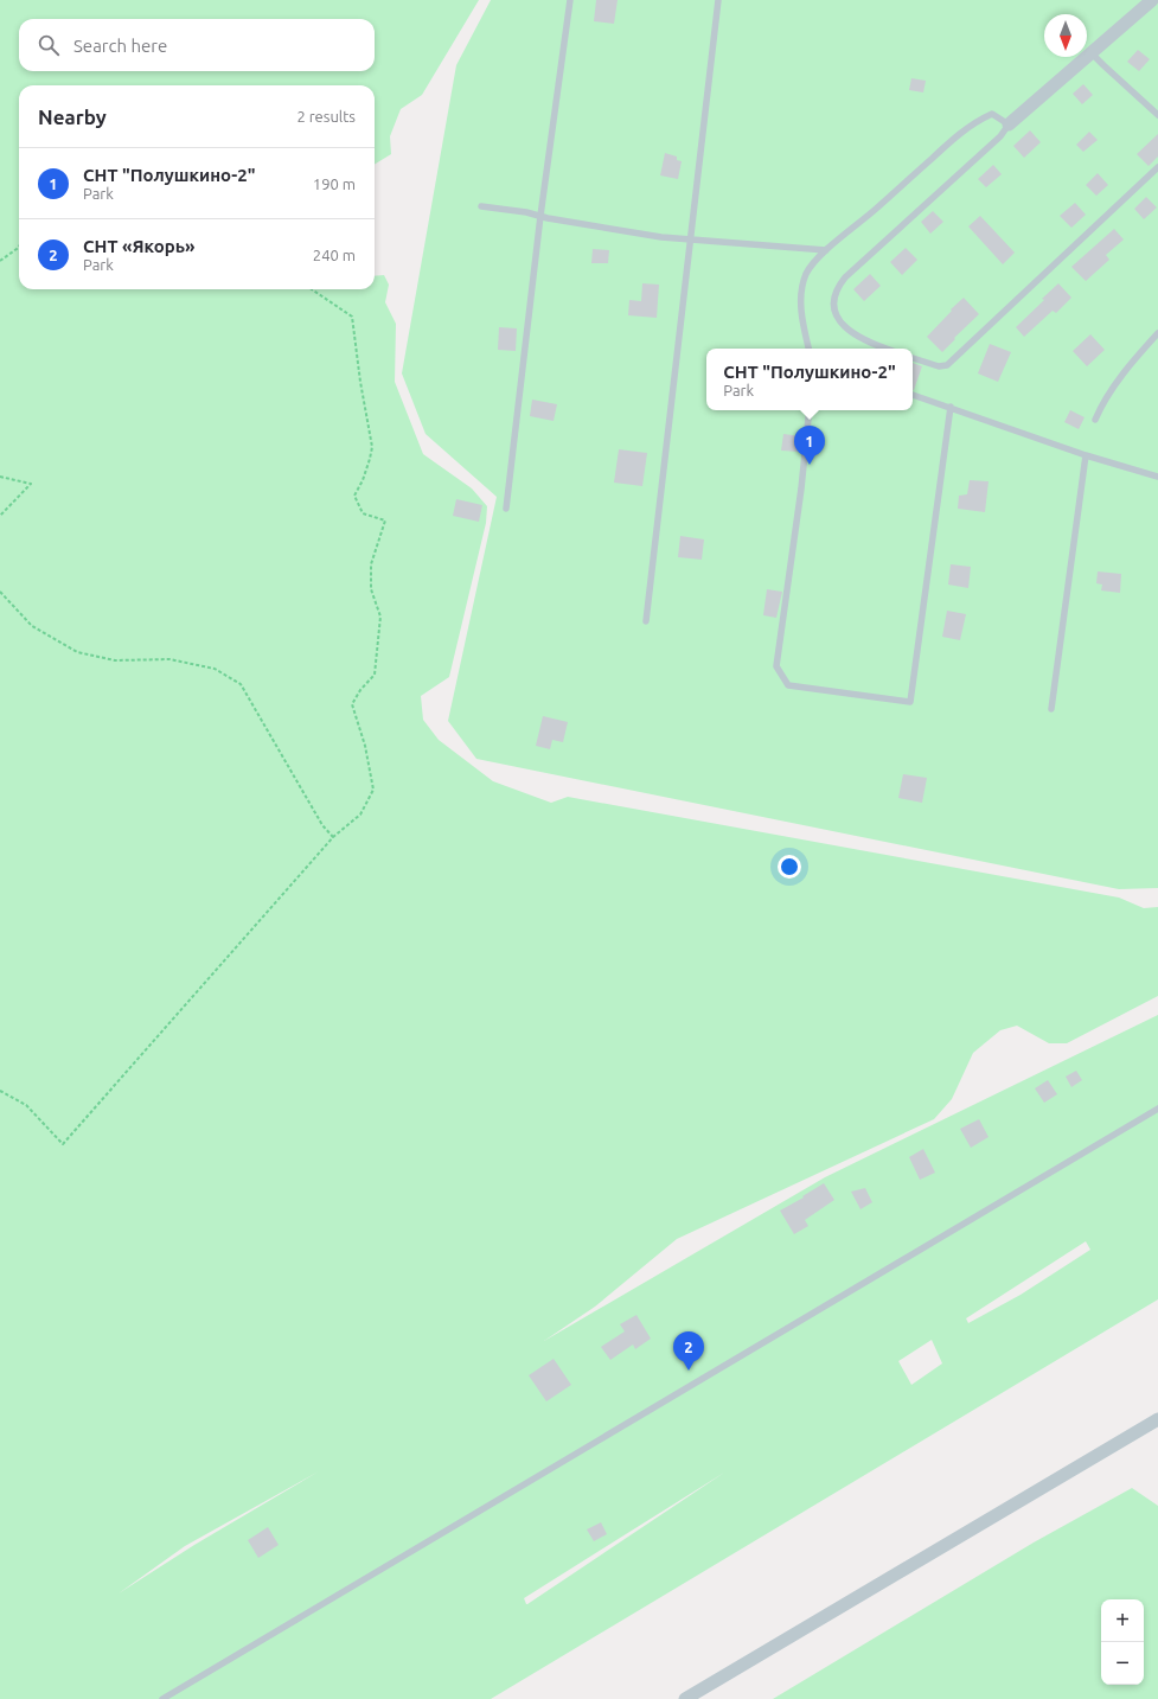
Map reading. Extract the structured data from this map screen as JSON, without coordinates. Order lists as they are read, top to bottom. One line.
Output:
{"north":"bottom","page":{"search":"Search here","heading":["Nearby","2 results"],"list":[{"mark":"1","name":"СНТ \"Полушкино-2\"","note":"Park","value":"190 m"},{"mark":"2","name":"СНТ «Якорь»","note":"Park","value":"240 m"}],"popup":["СНТ \"Полушкино-2\"","Park"],"pins":["1","2"],"map_buttons":["+","−"]}}
